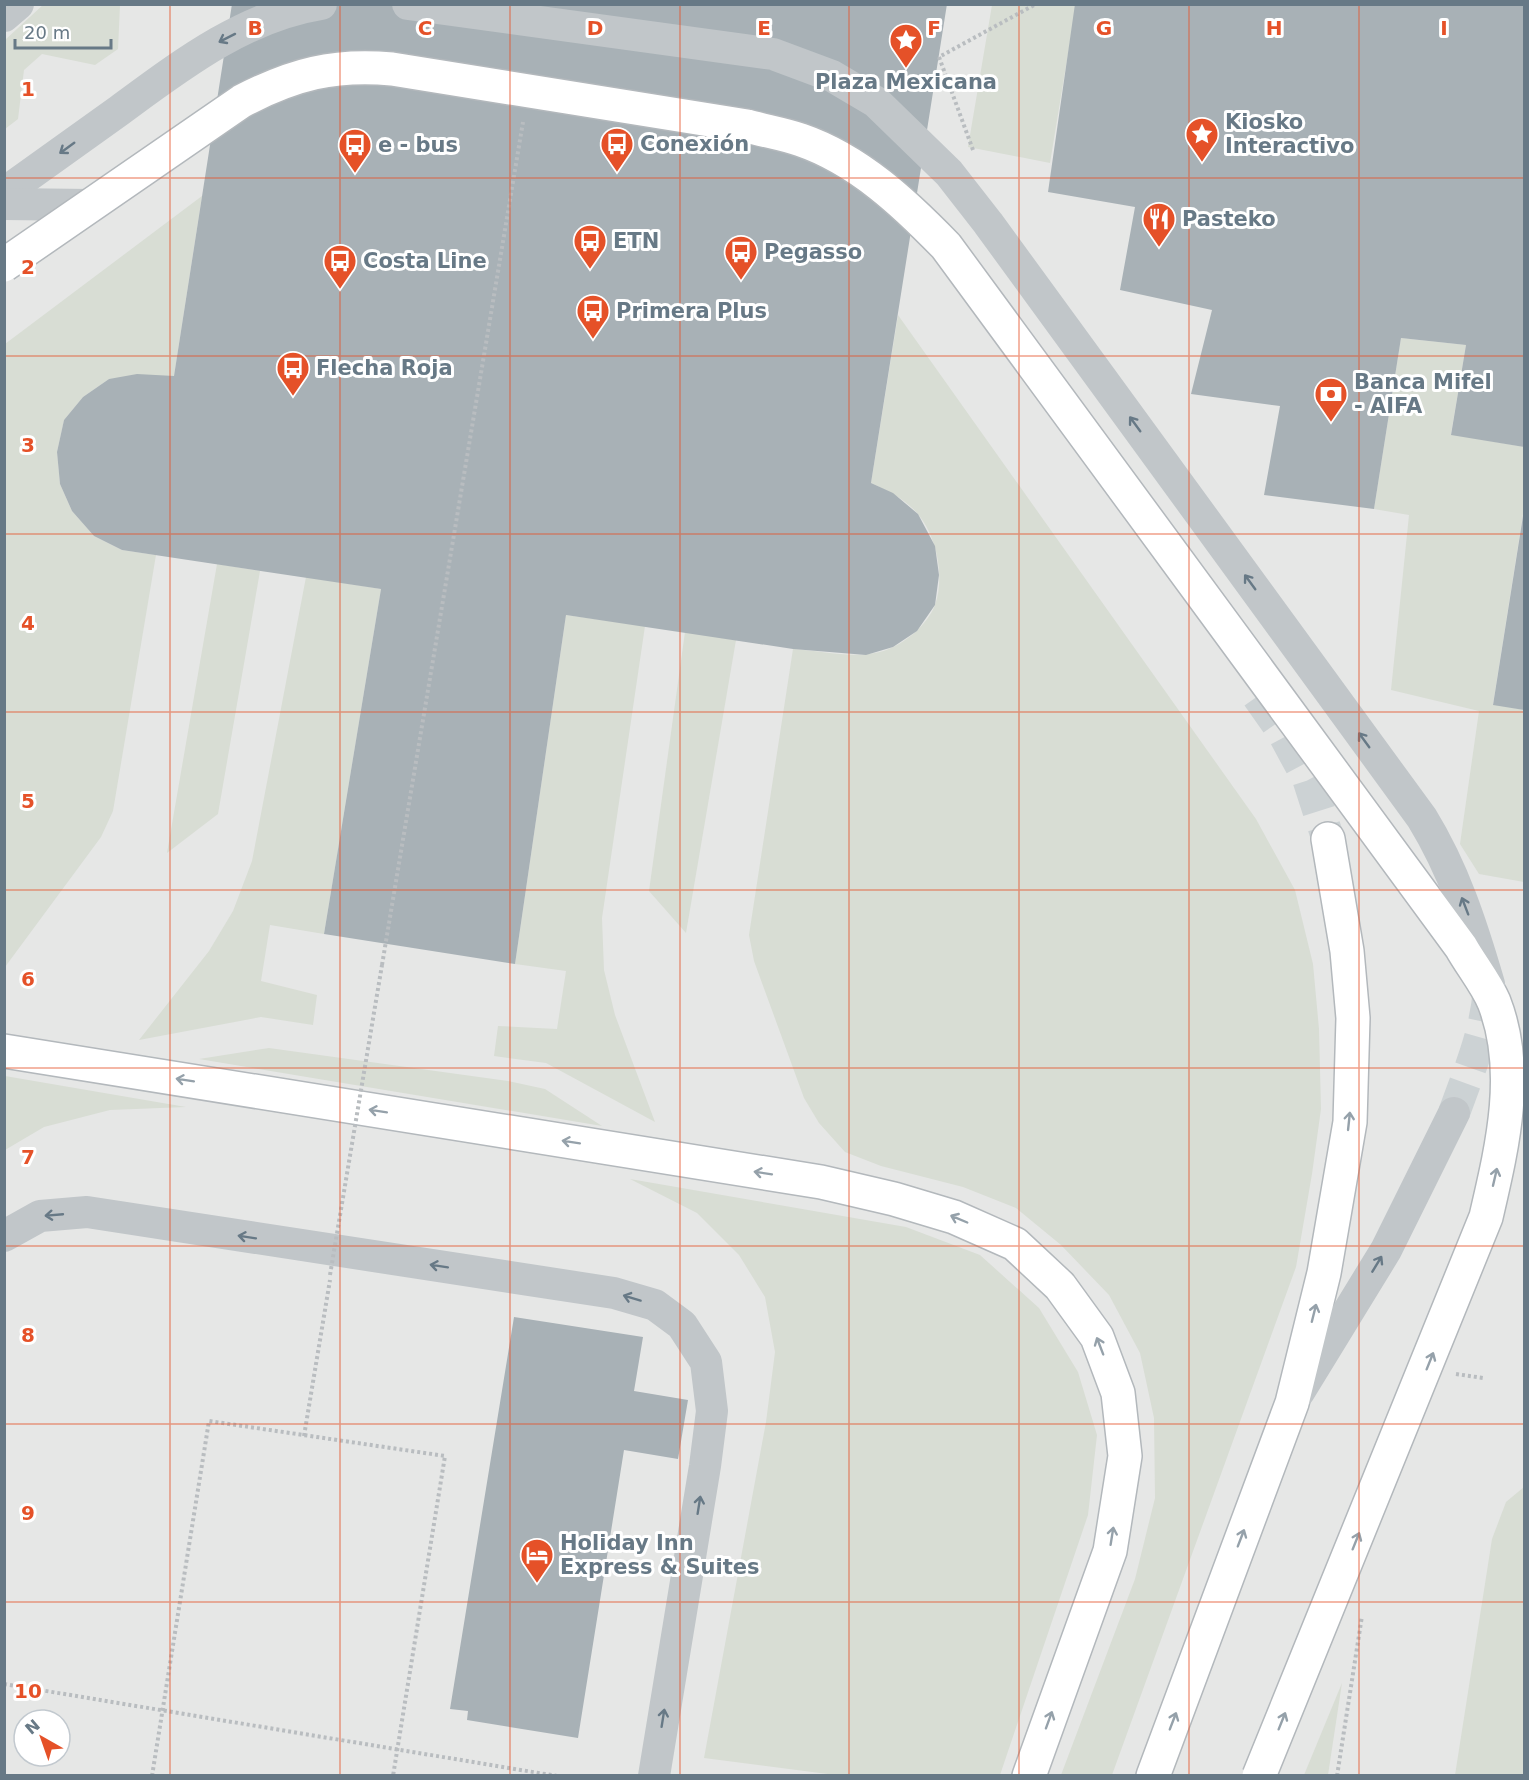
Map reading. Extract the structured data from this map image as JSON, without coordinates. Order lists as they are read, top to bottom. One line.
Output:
{"places":{"place":["Plaza Mexicana","Kiosko Interactivo"],"bus stop":["Conexión","e - bus","ETN","Pegasso","Costa Line","Primera Plus","Flecha Roja"],"restaurant":["Pasteko"],"bank":["Banca Mifel - AIFA"],"hotel":["Holiday Inn Express & Suites"]},"scale_bar":"20 m","north":"top left","grid":{"columns":["B","C","D","E","F","G","H","I"],"rows":["1","2","3","4","5","6","7","8","9","10"]}}
